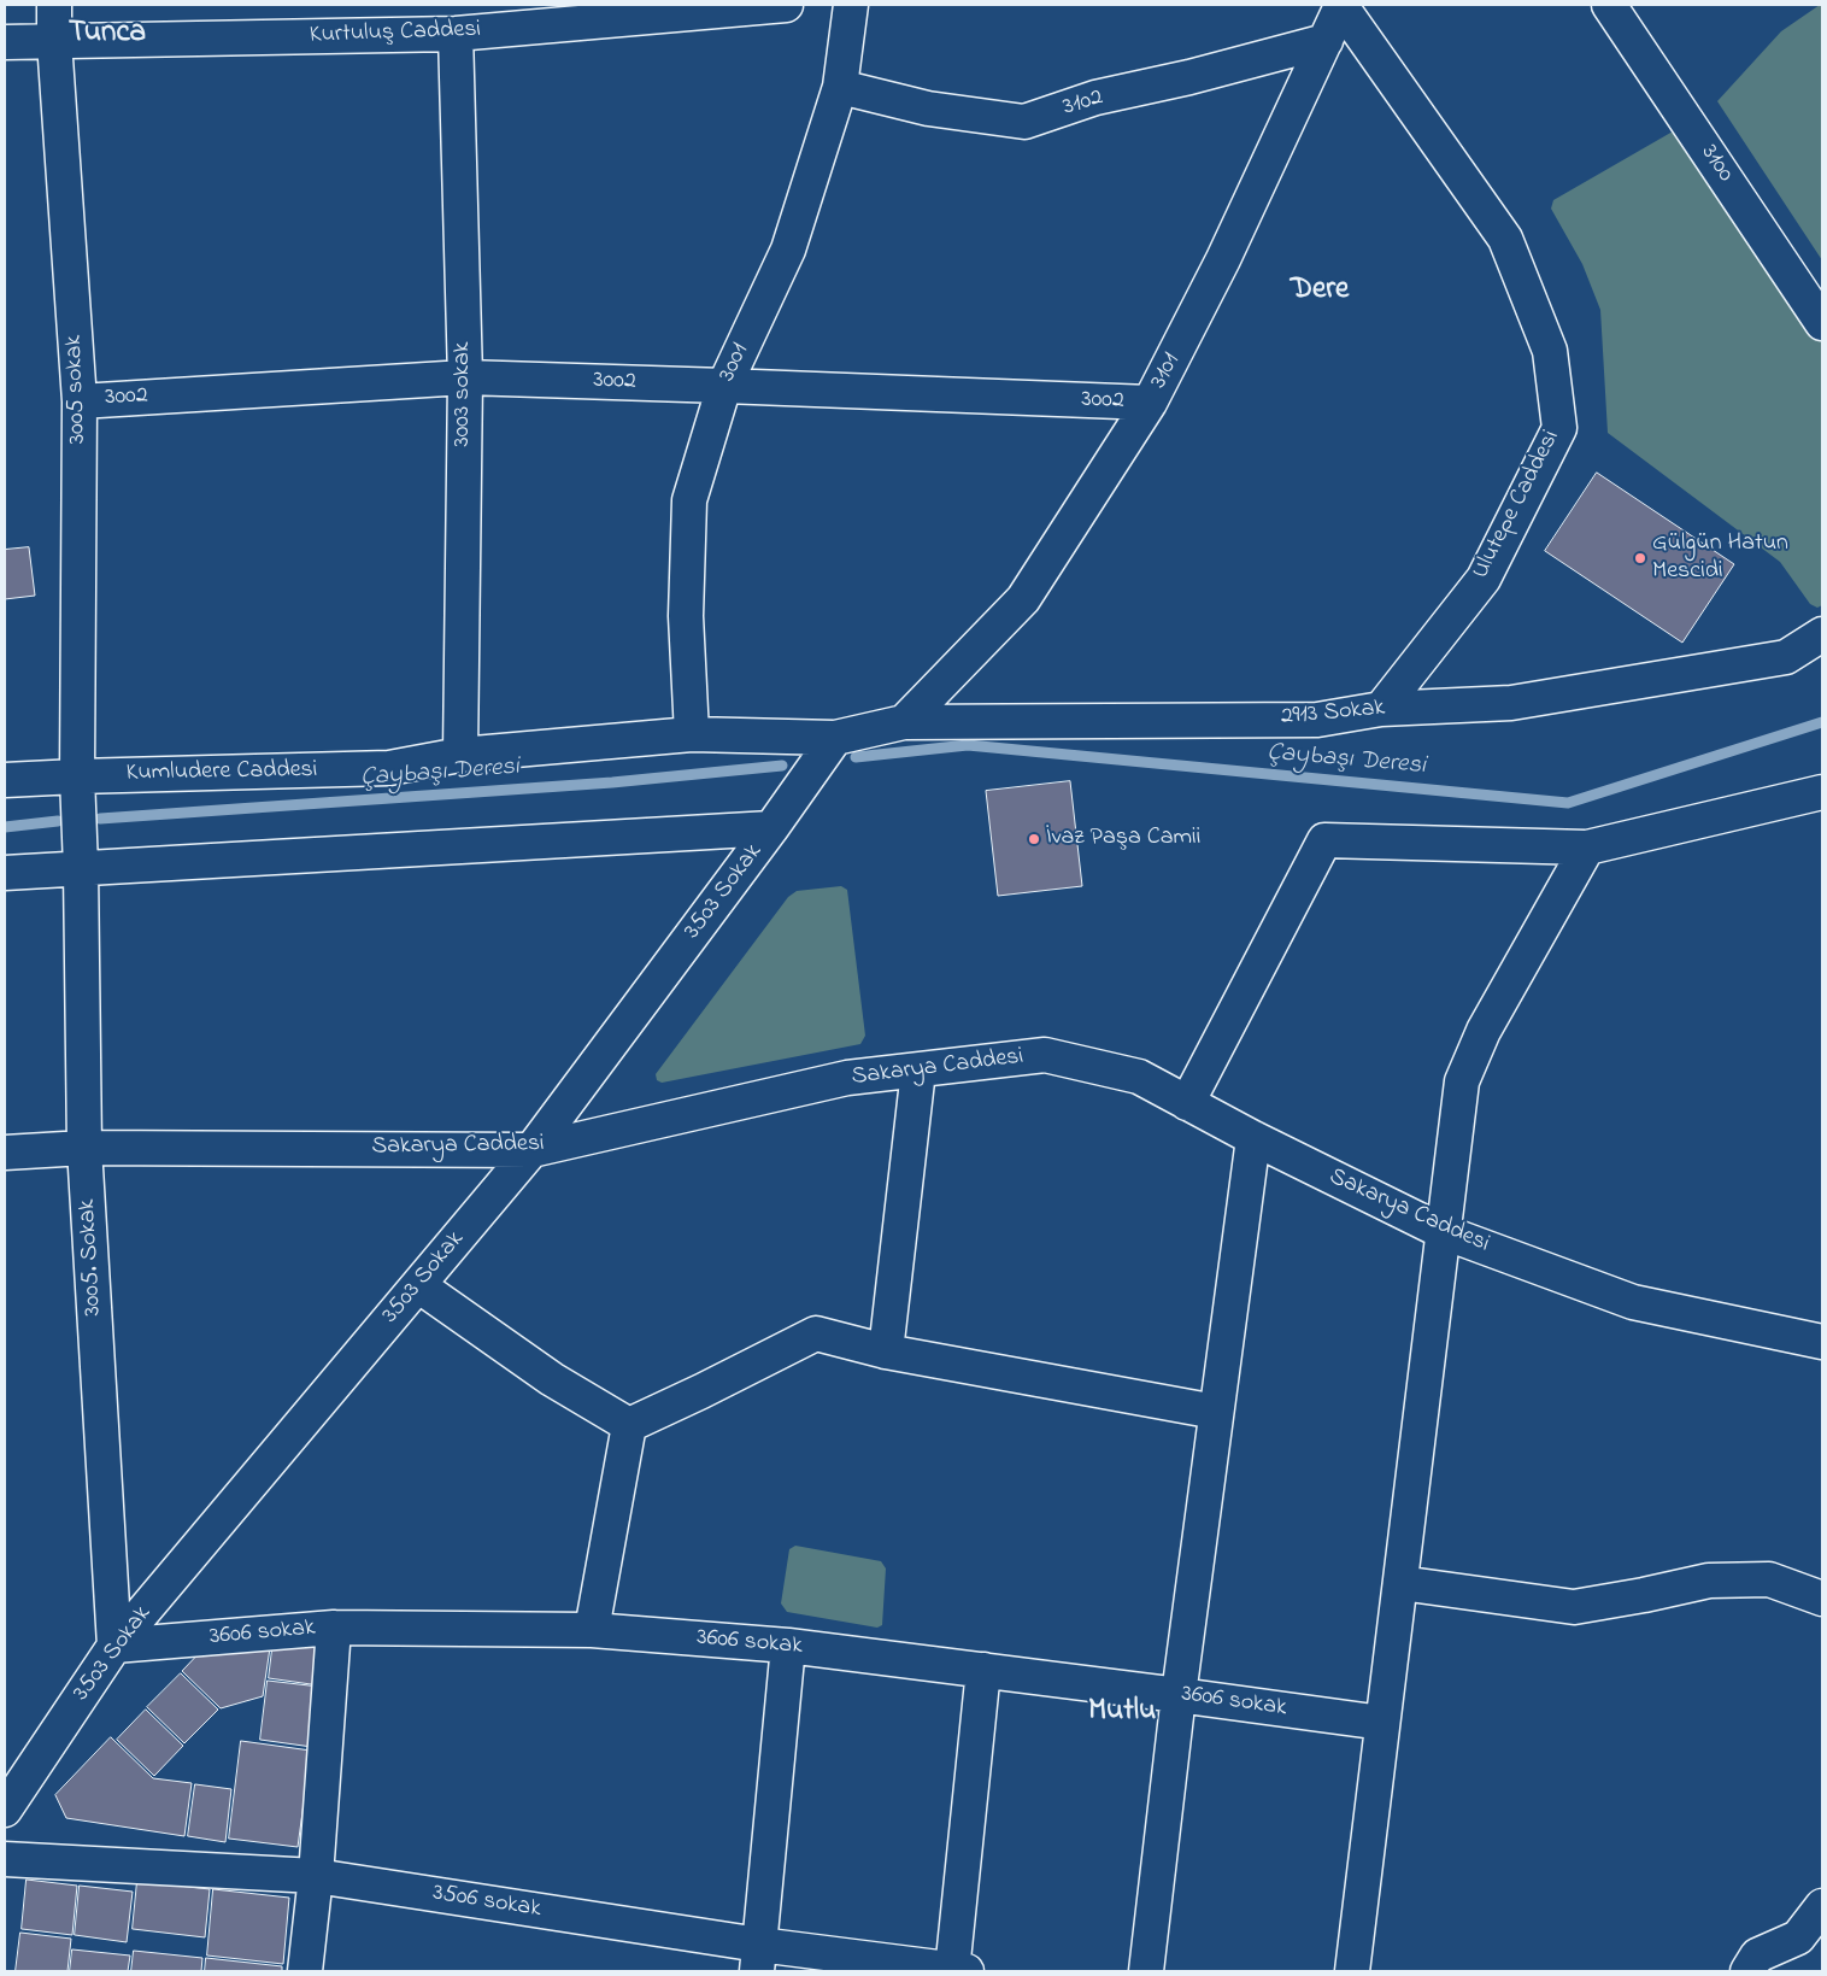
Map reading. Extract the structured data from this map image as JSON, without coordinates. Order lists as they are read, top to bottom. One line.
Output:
{"streets":{"street":["Kurtuluş Caddesi","3102","3100","3001","3101","3002","3005 sokak","3003 sokak","Ulutepe Caddesi","2913 Sokak","Kumludere Caddesi","3503 Sokak","Sakarya Caddesi","3005. Sokak","3606 sokak","3506 sokak"]},"crossings":[["Kurtuluş Caddesi","3005 sokak"],["Kurtuluş Caddesi","3003 sokak"],["3102","3001"],["3102","3101"],["3001","3002"],["3001","Kumludere Caddesi"],["3101","3002"],["3101","Ulutepe Caddesi"],["3101","2913 Sokak"],["3002","3005 sokak"],["3002","3003 sokak"],["3005 sokak","Kumludere Caddesi"],["3003 sokak","Kumludere Caddesi"],["Ulutepe Caddesi","2913 Sokak"],["2913 Sokak","Kumludere Caddesi"],["2913 Sokak","3503 Sokak"],["Kumludere Caddesi","3503 Sokak"],["3503 Sokak","Sakarya Caddesi"],["3503 Sokak","3005. Sokak"],["3503 Sokak","3606 sokak"],["Sakarya Caddesi","3005. Sokak"],["3005. Sokak","3606 sokak"]],"districts":["Tunca","Dere","Mutlu"],"water":["Çaybaşı Deresi"],"places":["Gülgün Hatun Mescidi","İvaz Paşa Camii"]}
